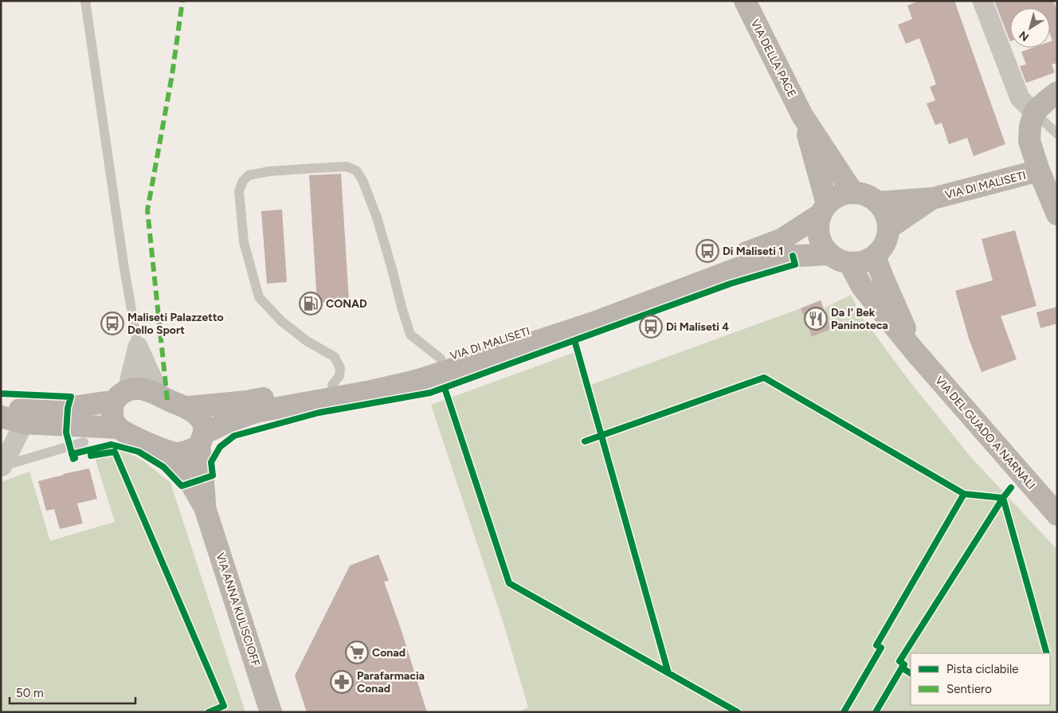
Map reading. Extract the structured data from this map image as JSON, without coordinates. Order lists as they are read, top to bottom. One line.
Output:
{"streets":{"street":["VIA DELLA PACE","VIA DI MALISETI","VIA DEL GUADO A NARNALI","VIA ANNA KULISCIOFF"]},"places":{"bus stop":["Di Maliseti 1","Maliseti Palazzetto Dello Sport","Di Maliseti 4"],"fuel station":["CONAD"],"restaurant":["Da I' Bek Paninoteca"],"supermarket":["Conad"],"pharmacy":["Parafarmacia Conad"]},"legend":["Pista ciclabile","Sentiero"],"scale_bar":"50 m","north":"bottom left"}
